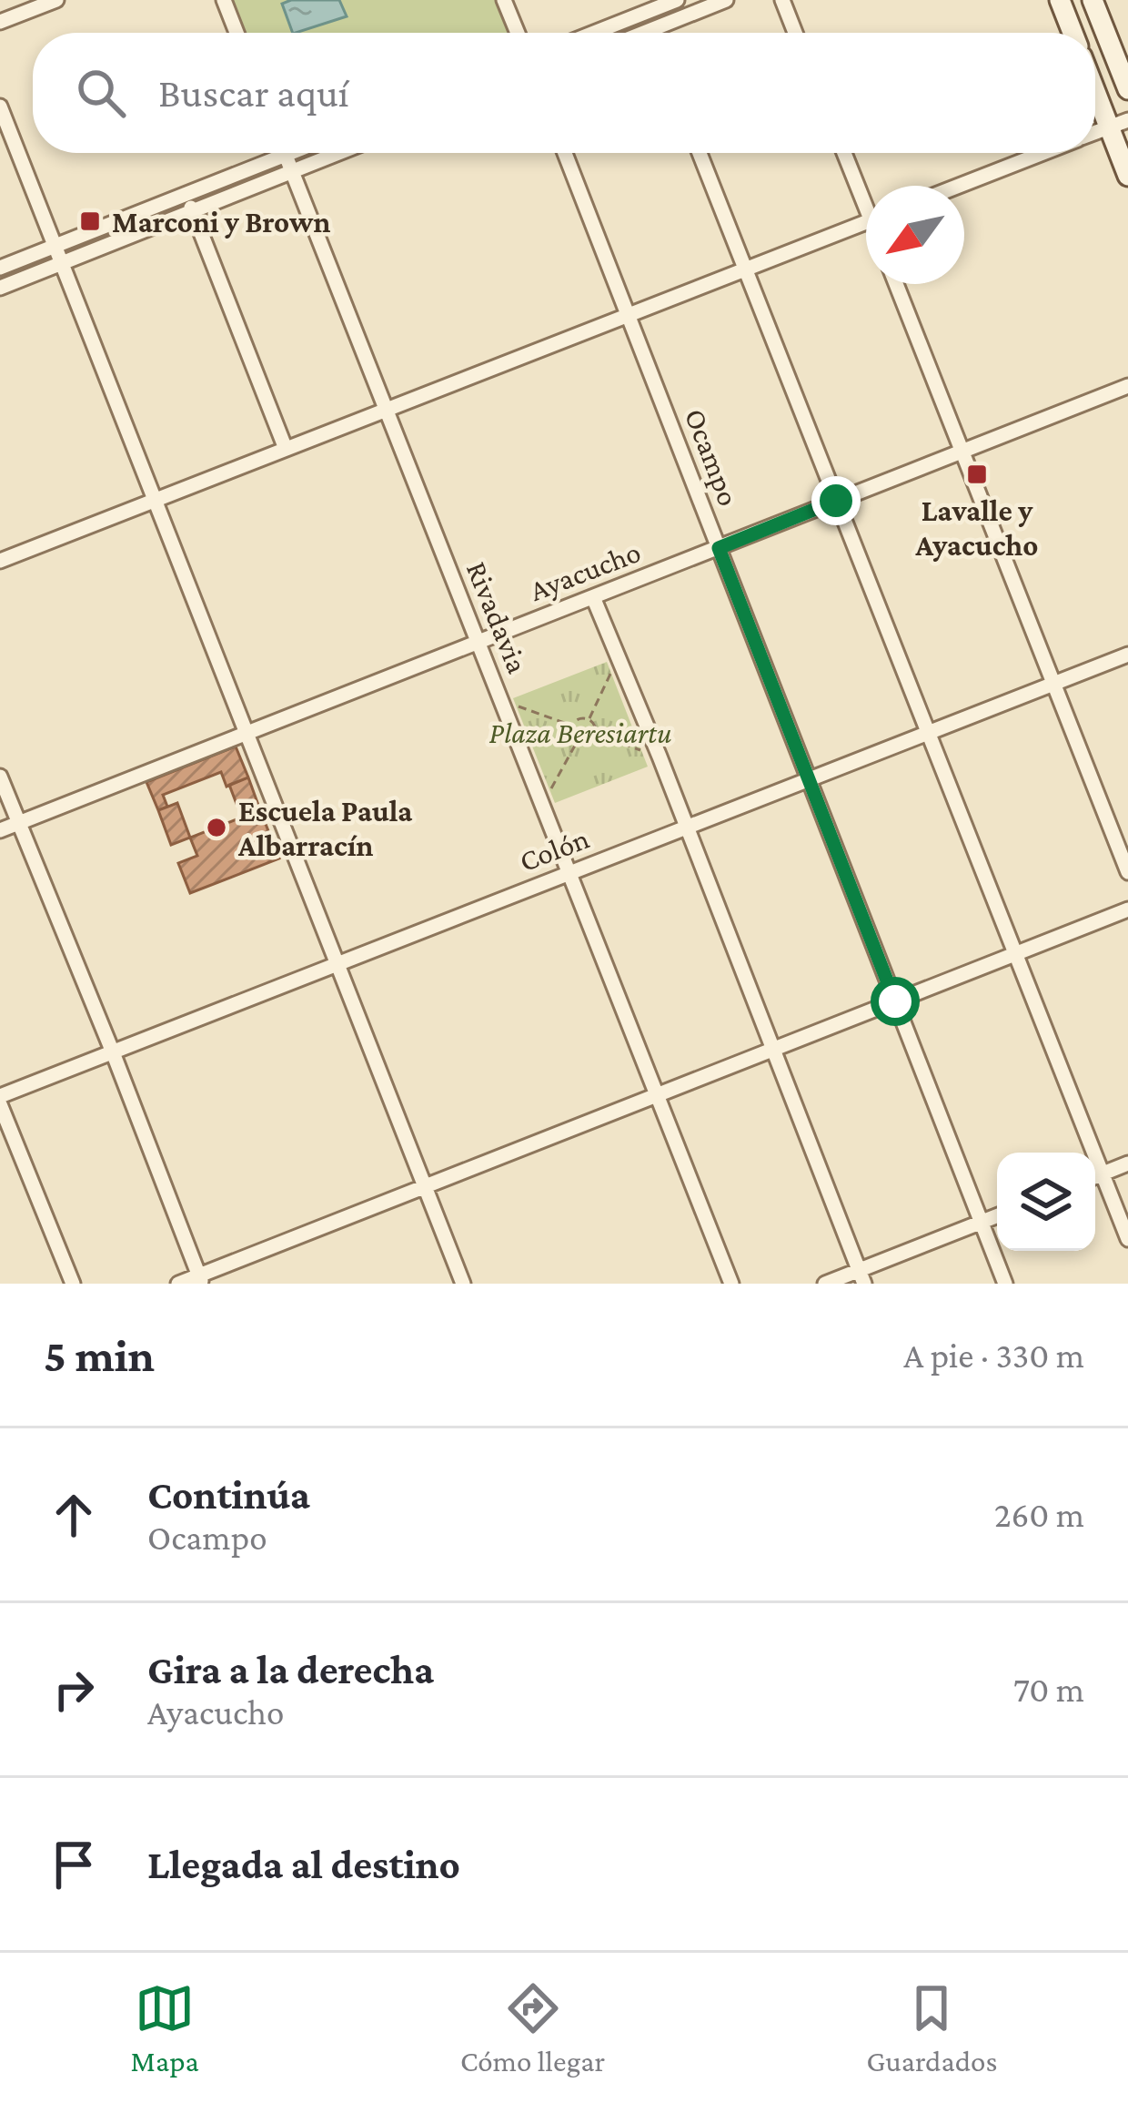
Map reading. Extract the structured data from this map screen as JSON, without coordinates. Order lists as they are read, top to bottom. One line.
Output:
{"streets":{"street":["Ocampo","Ayacucho","Rivadavia","Colón"]},"crossings":[["Ocampo","Ayacucho"],["Ocampo","Colón"],["Ayacucho","Rivadavia"],["Rivadavia","Colón"]],"parks":["Plaza Beresiartu"],"places":{"transit":["Marconi y Brown","Lavalle y Ayacucho"],"other":["Escuela Paula Albarracín"]},"north":"bottom left","page":{"search":"Buscar aquí","heading":["5 min","A pie · 330 m"],"list":[["Continúa","Ocampo","260 m"],["Gira a la derecha","Ayacucho","70 m"],"Llegada al destino"],"nav":["Mapa","Cómo llegar","Guardados"]}}
